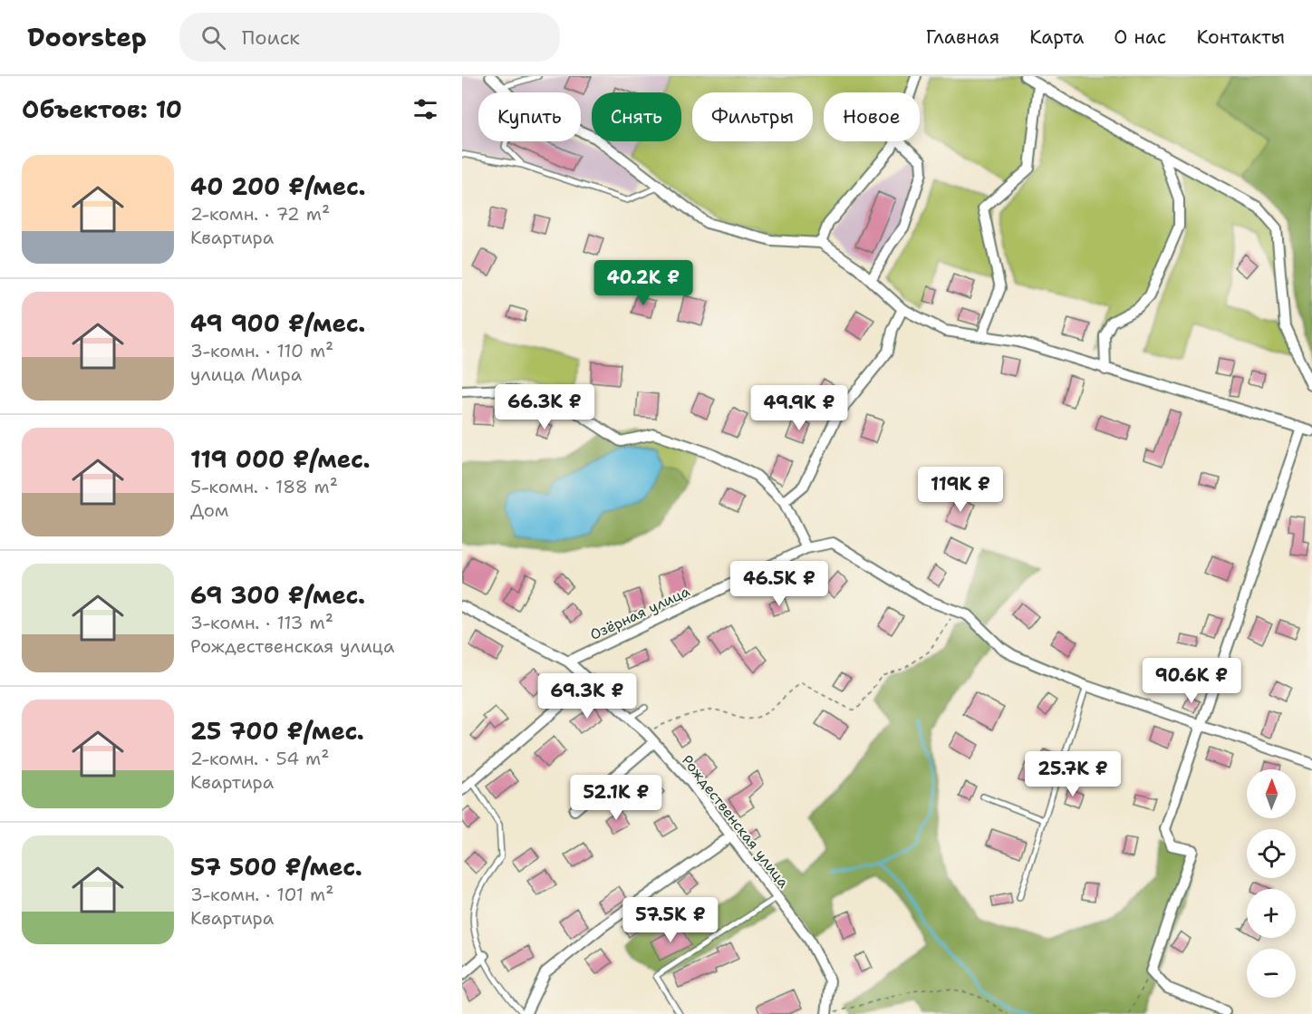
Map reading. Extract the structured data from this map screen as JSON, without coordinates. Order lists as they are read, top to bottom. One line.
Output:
{"streets":{"street":["Озёрная улица","Рождественская улица"]},"crossings":[["Озёрная улица","Рождественская улица"]],"north":"top","page":{"header":"Doorstep","search":"Поиск","nav":["Главная","Карта","О нас","Контакты"],"heading":"Объектов: 10","chip":["Купить","Снять","Фильтры","Новое"],"list":[{"name":"40 200 ₽/мес.","note":"2-комн. · 72 m² · Квартира"},{"name":"49 900 ₽/мес.","note":"3-комн. · 110 m² · улица Мира"},{"name":"119 000 ₽/мес.","note":"5-комн. · 188 m² · Дом"},{"name":"69 300 ₽/мес.","note":"3-комн. · 113 m² · Рождественская улица"},{"name":"25 700 ₽/мес.","note":"2-комн. · 54 m² · Квартира"},{"name":"57 500 ₽/мес.","note":"3-комн. · 101 m² · Квартира"}],"price":["40.2K ₽","66.3K ₽","49.9K ₽","119K ₽","46.5K ₽","90.6K ₽","69.3K ₽","25.7K ₽","52.1K ₽","57.5K ₽"],"map_buttons":["+","−"]}}
